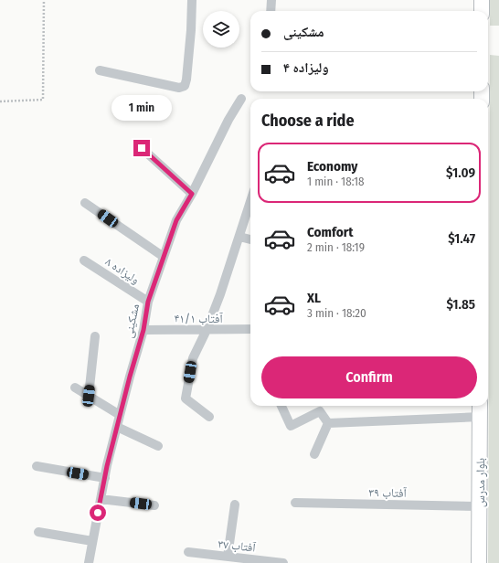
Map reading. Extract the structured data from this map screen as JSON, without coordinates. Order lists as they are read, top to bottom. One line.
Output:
{"streets":{"main road":["بلوار مدرس"],"street":["ولیزاده ۸","آفتاب ۴١/١","مشکینی","آفتاب ۳۹","آفتاب ۳۷"]},"crossings":[["ولیزاده ۸","مشکینی"],["آفتاب ۴١/١","مشکینی"],["بلوار مدرس","آفتاب ۳۹"]],"page":{"banner":["مشکینی","ولیزاده ۴"],"bubble":"1 min","heading":"Choose a ride","list":[{"name":"Economy","note":"1 min · 18:18","value":"$1.09"},{"name":"Comfort","note":"2 min · 18:19","value":"$1.47"},{"name":"XL","note":"3 min · 18:20","value":"$1.85"}],"buttons":"Confirm"}}
